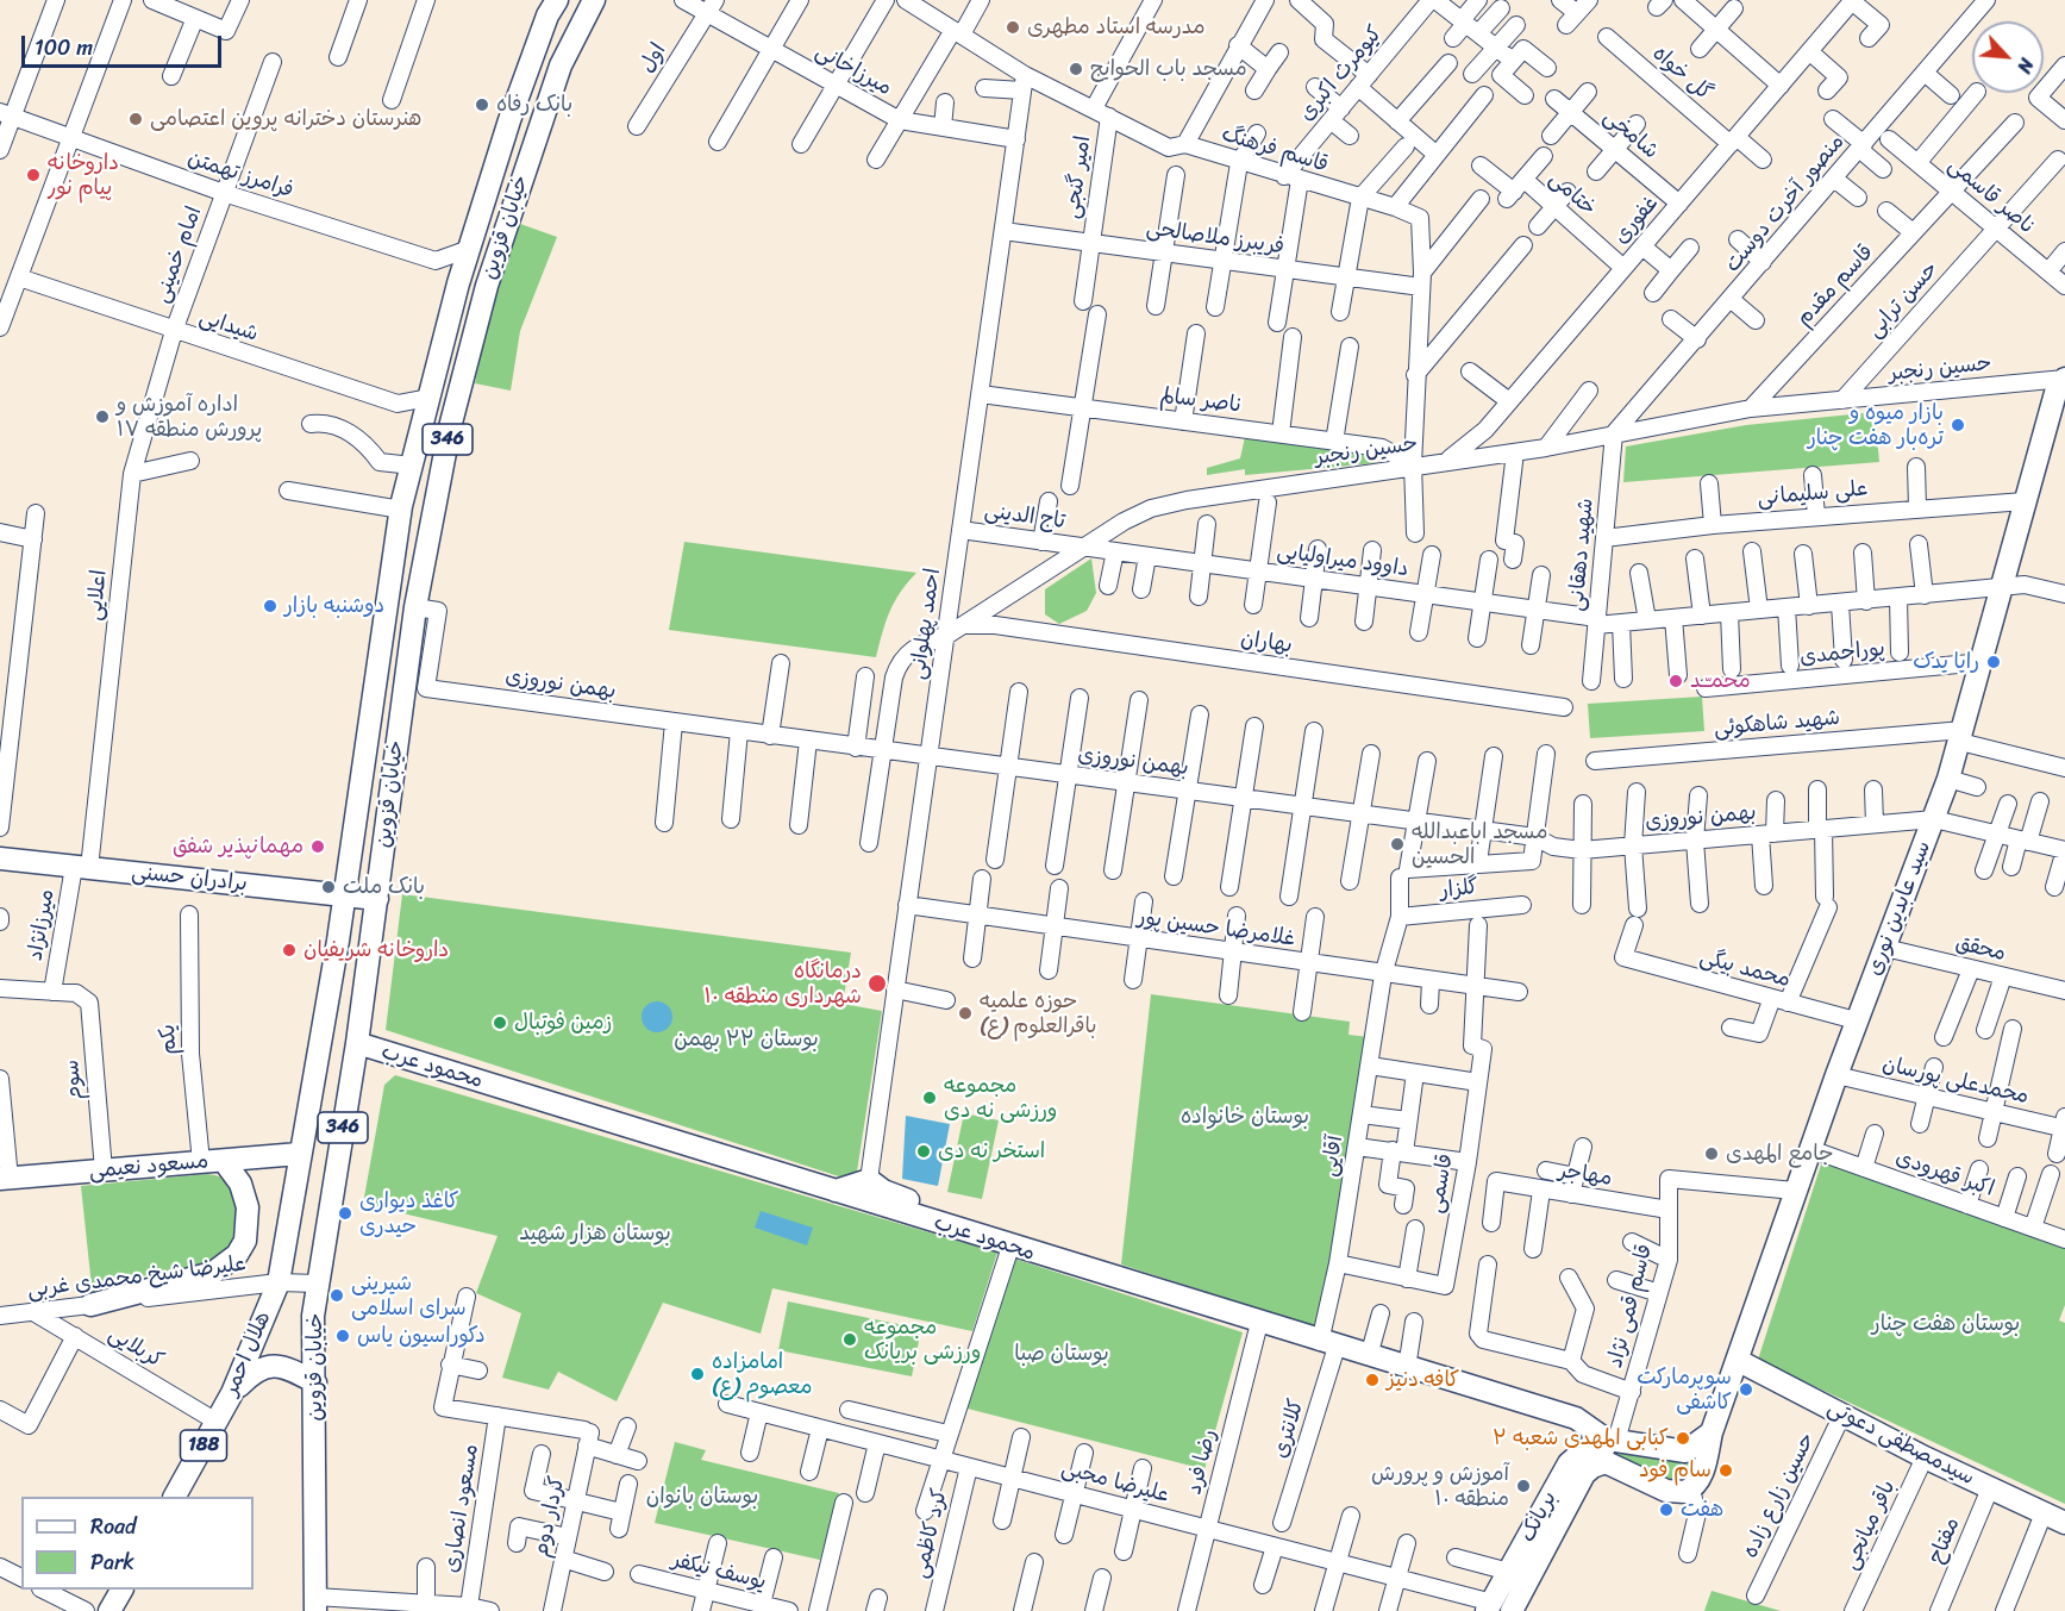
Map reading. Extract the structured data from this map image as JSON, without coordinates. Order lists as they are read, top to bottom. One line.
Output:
{"streets":{"main road":["خیابان قزوین","346","برادران حسنی","سید عابدین نوری","محمود عرب","مسعود نعیمی","هلال احمر","سیدمصطفی دعوتی","188","بریانک"],"street":["اول","میرزاخانی","کیومرث اکبری","گل خواه","شامخی","قاسم فرهنگ","فرامرز تهمتن","امیر گنجی","ختامی","ناصر قاسمی","منصور آخرت دوست","غفوری","فریبرز ملاصالحی","امام خمینی","قاسم مقدم","حسن ترابی","شیدایی","حسین رنجبر","ناصر سالم","علی سلیمانی","تاج الدینی","شهید دهقانی","داوود میراولیایی","اعلایی","احمد پهلوانی","بهاران","پوراحمدی","بهمن نوروزی","شهید شاهکوئی","گلزار","ميرزانژاد","غلامرضا حسین پور","محقق","محمد بیگی","یکم","سوم","محمدعلی پورسان","آقایی","اکبر قهرودی","مهاجر","قاسمی","علیرضا شیخ محمدی غربی","قاسم قمی نژاد","کربلایی","کلانتری","رضا فرد","علیرضا محبی","حسین زارع زاده","مسعود انصاری","کردار دوم","باقر میانجی","کرد کاظمی","مفتاح","یوسف نیکفر"]},"crossings":[["اول","میرزاخانی"],["میرزاخانی","احمد پهلوانی"],["کیومرث اکبری","قاسم فرهنگ"],["گل خواه","غفوری"],["شامخی","غفوری"],["قاسم فرهنگ","امیر گنجی"],["قاسم فرهنگ","فریبرز ملاصالحی"],["قاسم فرهنگ","حسین رنجبر"],["قاسم فرهنگ","ناصر سالم"],["قاسم فرهنگ","احمد پهلوانی"],["فرامرز تهمتن","خیابان قزوین"],["فرامرز تهمتن","امام خمینی"],["امیر گنجی","فریبرز ملاصالحی"],["ختامی","غفوری"],["ناصر قاسمی","قاسم مقدم"],["ناصر قاسمی","حسن ترابی"],["منصور آخرت دوست","حسین رنجبر"],["منصور آخرت دوست","شهید دهقانی"],["غفوری","حسین رنجبر"],["خیابان قزوین","شیدایی"],["خیابان قزوین","بهمن نوروزی"],["خیابان قزوین","برادران حسنی"],["خیابان قزوین","محمود عرب"],["خیابان قزوین","مسعود نعیمی"],["خیابان قزوین","علیرضا شیخ محمدی غربی"],["خیابان قزوین","هلال احمر"],["خیابان قزوین","188"],["فریبرز ملاصالحی","احمد پهلوانی"],["امام خمینی","شیدایی"],["امام خمینی","اعلایی"],["قاسم مقدم","حسین رنجبر"],["حسن ترابی","حسین رنجبر"],["شیدایی","اعلایی"],["حسین رنجبر","ناصر سالم"],["حسین رنجبر","تاج الدینی"],["حسین رنجبر","شهید دهقانی"],["حسین رنجبر","داوود میراولیایی"],["حسین رنجبر","احمد پهلوانی"],["حسین رنجبر","بهاران"],["حسین رنجبر","بهمن نوروزی"],["حسین رنجبر","سید عابدین نوری"],["ناصر سالم","احمد پهلوانی"],["علی سلیمانی","شهید دهقانی"],["علی سلیمانی","سید عابدین نوری"],["تاج الدینی","داوود میراولیایی"],["تاج الدینی","احمد پهلوانی"],["شهید دهقانی","داوود میراولیایی"],["داوود میراولیایی","سید عابدین نوری"],["اعلایی","برادران حسنی"],["اعلایی","ميرزانژاد"],["احمد پهلوانی","بهمن نوروزی"],["احمد پهلوانی","غلامرضا حسین پور"],["پوراحمدی","سید عابدین نوری"],["بهمن نوروزی","سید عابدین نوری"],["بهمن نوروزی","محمد بیگی"],["بهمن نوروزی","آقایی"],["شهید شاهکوئی","سید عابدین نوری"],["برادران حسنی","ميرزانژاد"],["گلزار","آقایی"],["سید عابدین نوری","محقق"],["سید عابدین نوری","محمد بیگی"],["سید عابدین نوری","محمود عرب"],["سید عابدین نوری","محمدعلی پورسان"],["سید عابدین نوری","اکبر قهرودی"],["سید عابدین نوری","قاسم قمی نژاد"],["سید عابدین نوری","سیدمصطفی دعوتی"],["ميرزانژاد","سوم"],["غلامرضا حسین پور","آقایی"],["غلامرضا حسین پور","قاسمی"],["یکم","مسعود نعیمی"],["محمود عرب","آقایی"],["محمود عرب","قاسم قمی نژاد"],["محمود عرب","کلانتری"],["محمود عرب","رضا فرد"],["محمود عرب","بریانک"],["سوم","مسعود نعیمی"],["آقایی","قاسمی"],["آقایی","کلانتری"],["مهاجر","قاسم قمی نژاد"],["علیرضا شیخ محمدی غربی","کربلایی"],["علیرضا شیخ محمدی غربی","هلال احمر"],["قاسم قمی نژاد","بریانک"],["کربلایی","هلال احمر"],["هلال احمر","188"],["سیدمصطفی دعوتی","حسین زارع زاده"],["سیدمصطفی دعوتی","باقر میانجی"],["سیدمصطفی دعوتی","مفتاح"],["رضا فرد","علیرضا محبی"],["علیرضا محبی","بریانک"],["علیرضا محبی","کرد کاظمی"]],"parks":["بوستان ۲۲ بهمن","بوستان خانواده","بوستان هزار شهید","بوستان هفت چنار","بوستان صبا","بوستان بانوان"],"places":["مدرسه استاد مطهری","مسجد باب الحوایج","بانک رفاه","هنرستان دخترانه پروین اعتصامی","داروخانه پیام نور","اداره آموزش و پرورش منطقه ۱۷","بازار میوه و تره‌بار هفت چنار","دوشنبه بازار","رایا یدک","محمـّـد","مسجد اباعبدالله الحسین","مهمانپذیر شفق","بانک ملت","داروخانه شریفیان","درمانگاه شهرداری منطقه ۱۰","حوزه علمیه باقرالعلوم (ع)","زمین فوتبال","مجموعه ورزشی نه دی","استخر نه دی","جامع المهدی","کاغذ دیواری حیدری","شیرینی سرای اسلامی","دکوراسیون یاس","مجموعه ورزشی بریانک","امامزاده معصوم (ع)","کافه دنیز","سوپرمارکت کاشفی","کبابی المهدی شعبه ۲","سام فود","آموزش و پرورش منطقه ۱۰","هفت"],"legend":["Road","Park"],"scale_bar":"100 m","north":"bottom right"}
